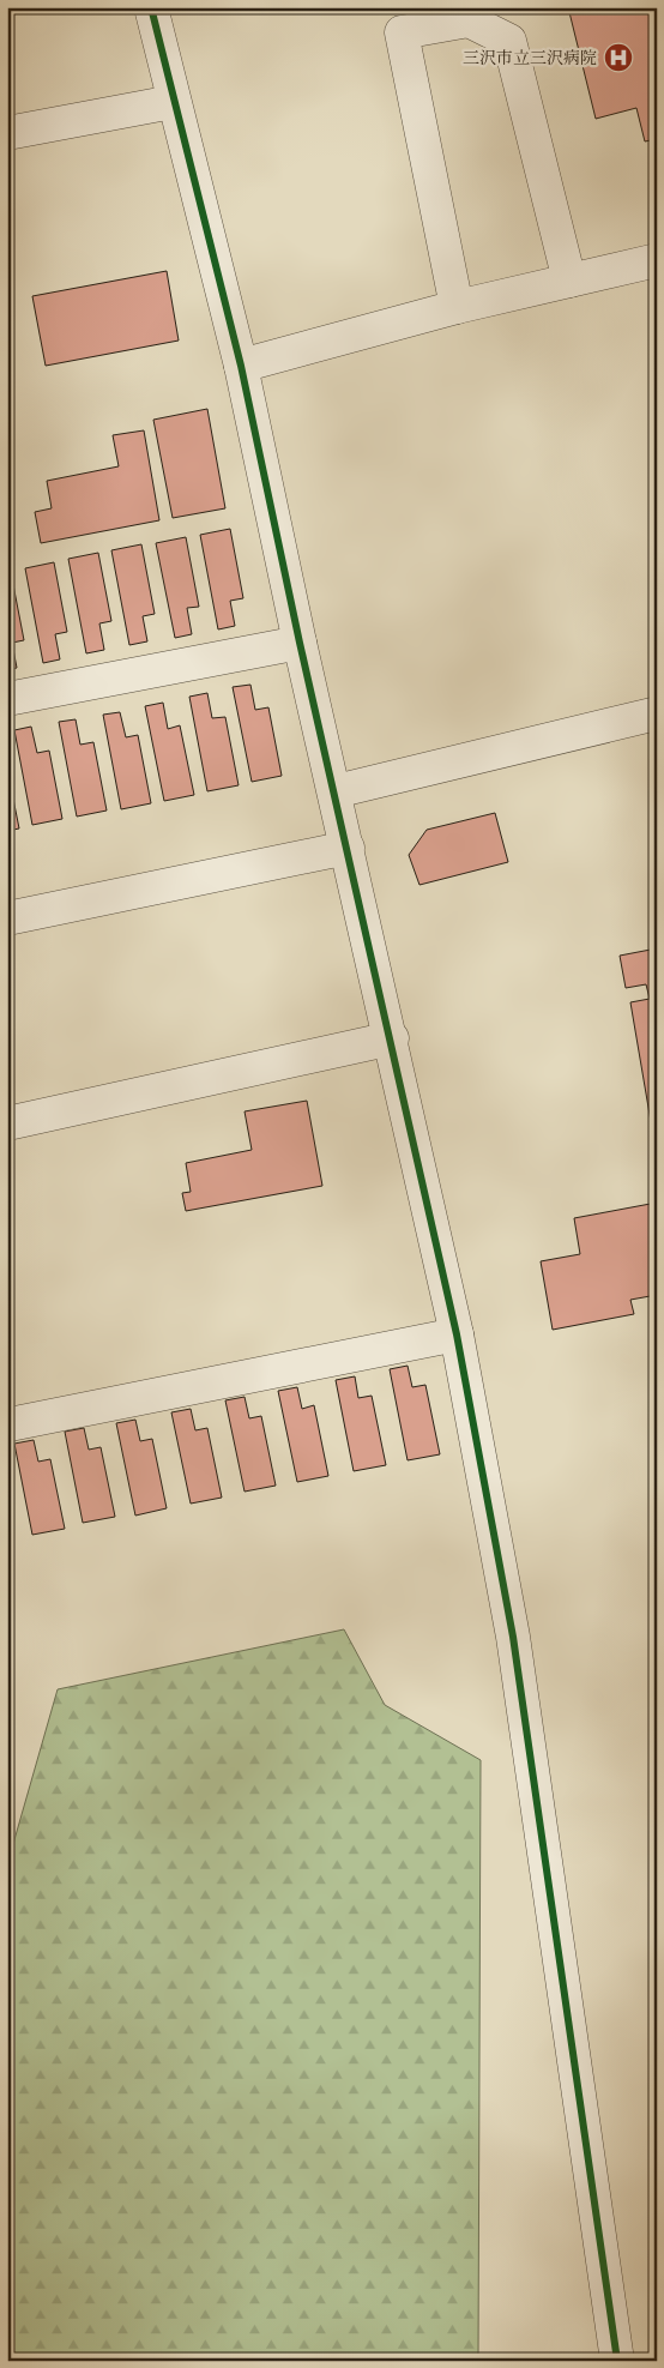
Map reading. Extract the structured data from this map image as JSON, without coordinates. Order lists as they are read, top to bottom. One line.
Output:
{"places":{"hospital":["三沢市立三沢病院"]}}
